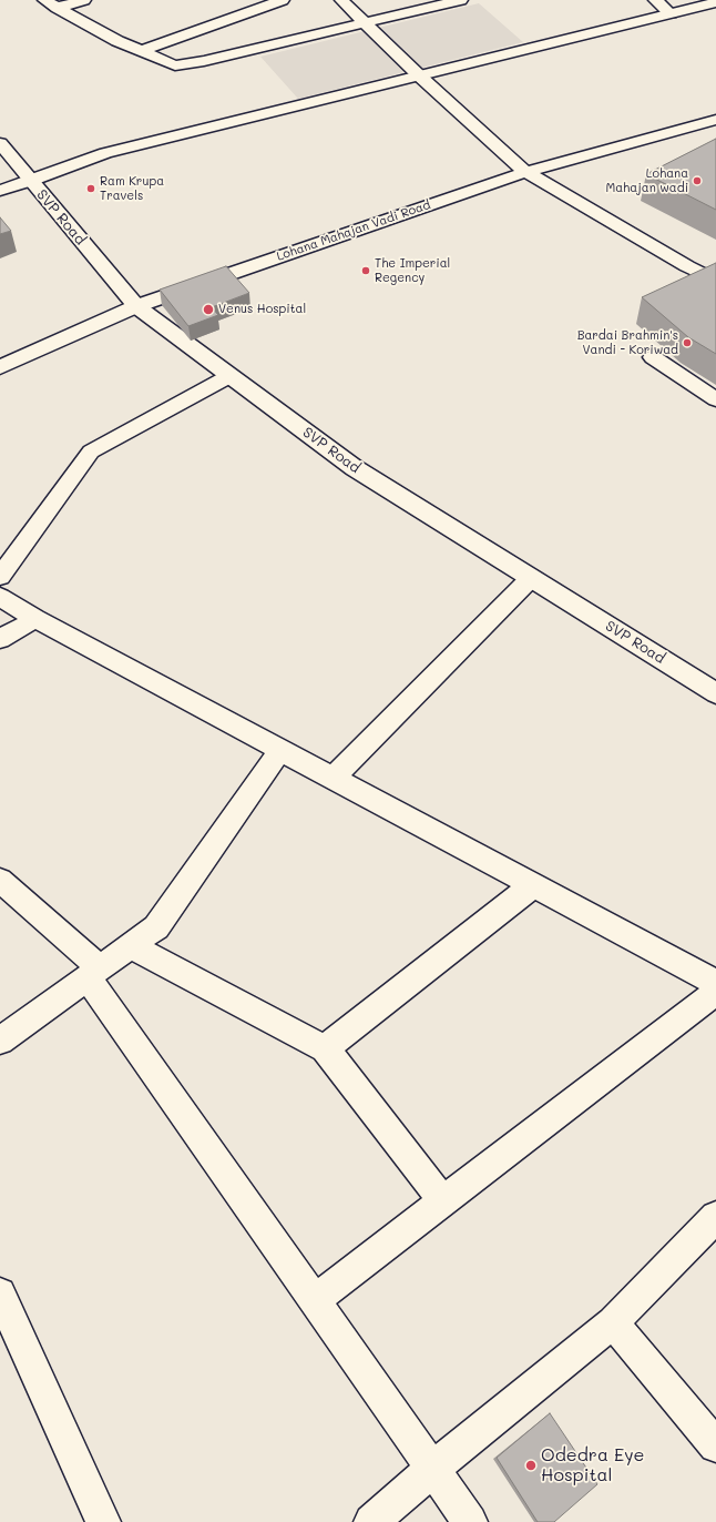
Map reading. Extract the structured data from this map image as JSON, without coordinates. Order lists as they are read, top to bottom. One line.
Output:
{"streets":{"street":["SVP Road","Lohana Mahajan Vadi Road"]},"crossings":[["SVP Road","Lohana Mahajan Vadi Road"]],"places":["Lohana Mahajan wadi","Ram Krupa Travels","The Imperial Regency","Venus Hospital","Bardai Brahmin's Vandi - Koriwad","Odedra Eye Hospital"]}
